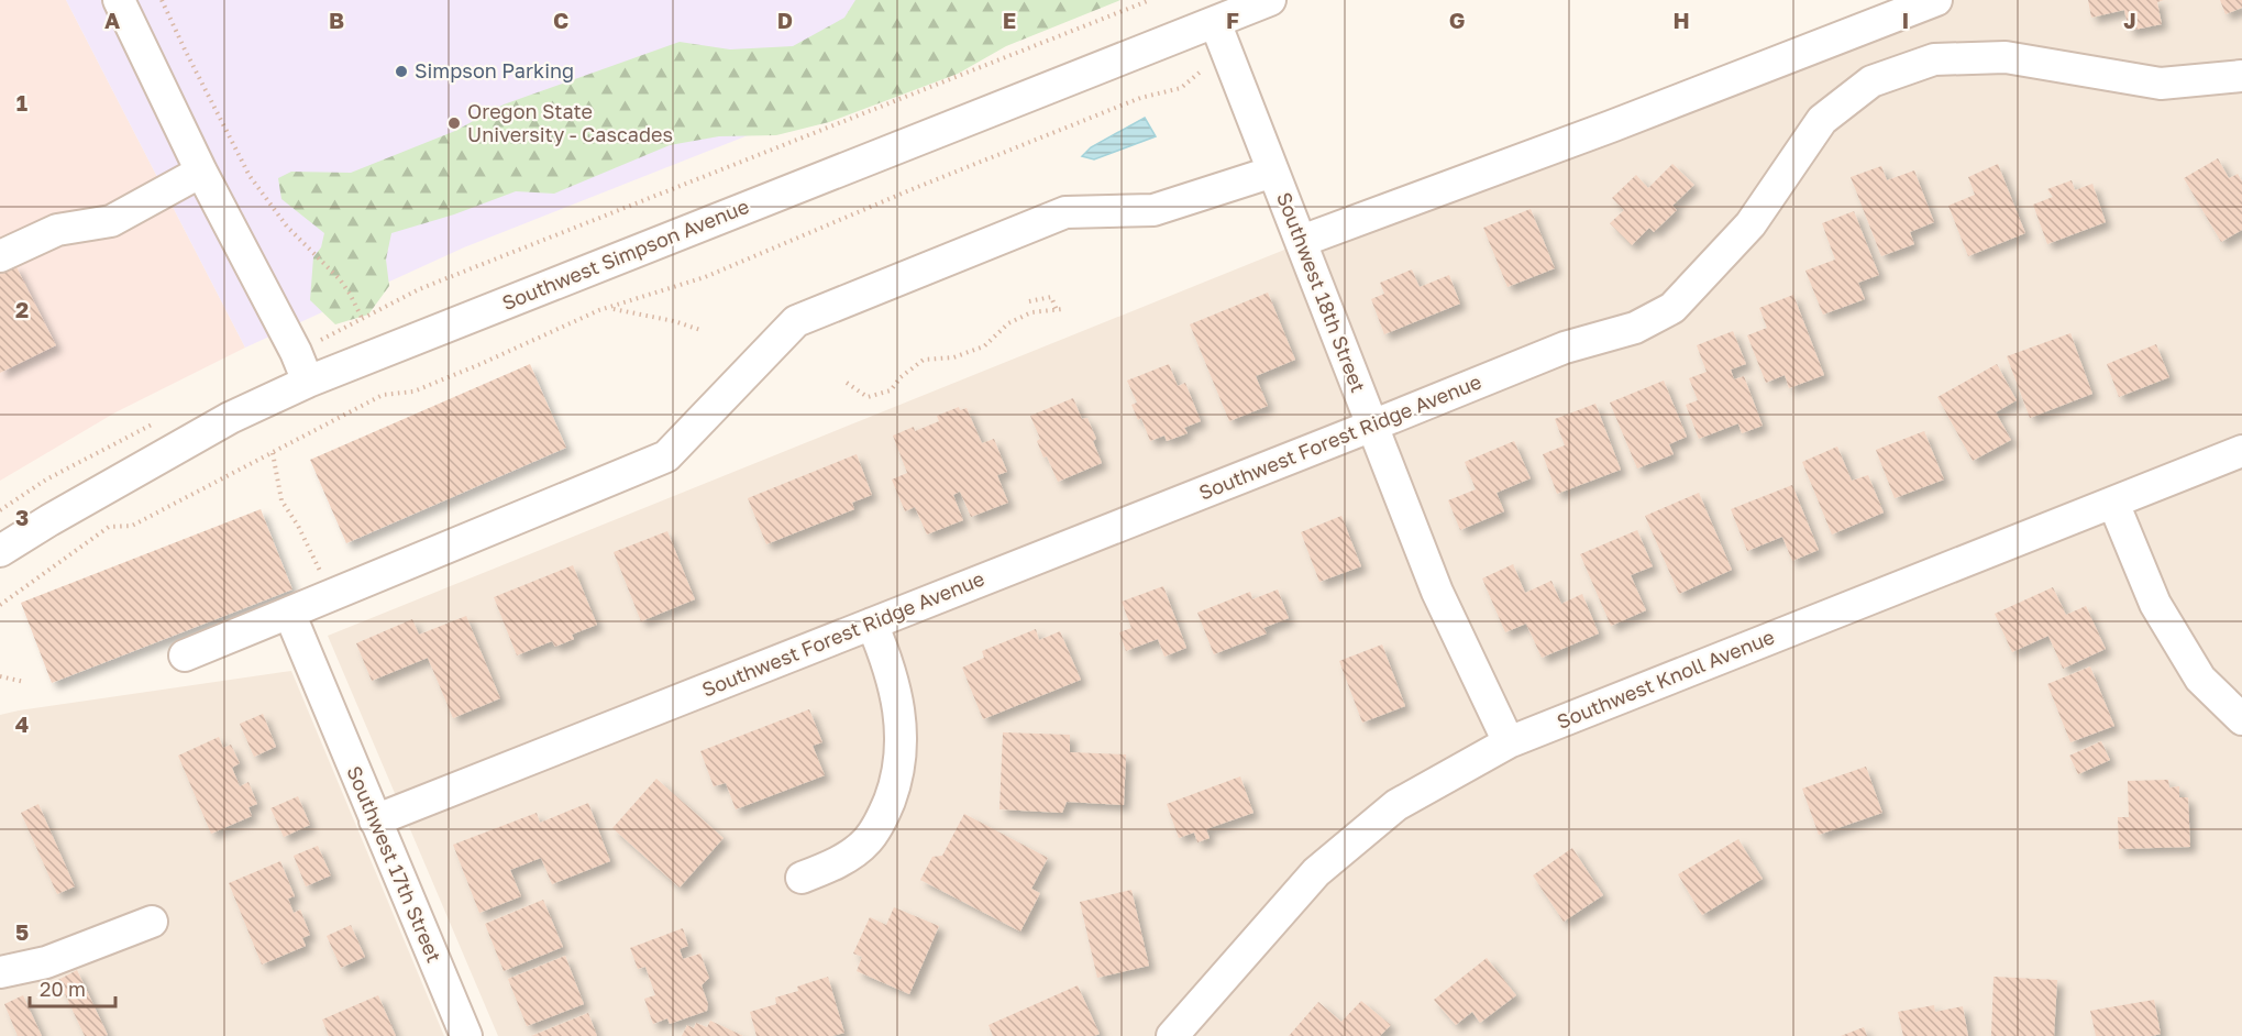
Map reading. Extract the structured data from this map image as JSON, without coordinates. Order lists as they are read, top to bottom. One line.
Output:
{"streets":{"street":["Southwest Simpson Avenue","Southwest 18th Street","Southwest Forest Ridge Avenue","Southwest Knoll Avenue","Southwest 17th Street"]},"crossings":[["Southwest Simpson Avenue","Southwest 18th Street"],["Southwest 18th Street","Southwest Forest Ridge Avenue"],["Southwest 18th Street","Southwest Knoll Avenue"],["Southwest Forest Ridge Avenue","Southwest 17th Street"]],"places":["Simpson Parking","Oregon State University - Cascades"],"scale_bar":"20 m","grid":{"columns":["A","B","C","D","E","F","G","H","I","J"],"rows":["1","2","3","4","5"]}}
